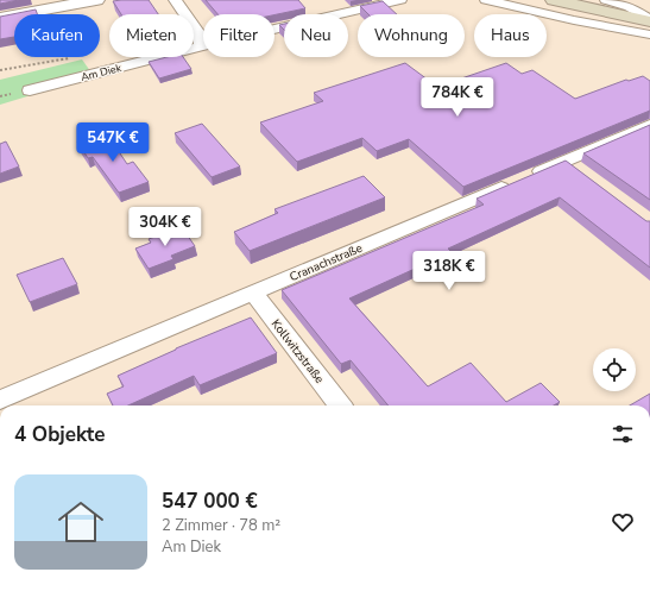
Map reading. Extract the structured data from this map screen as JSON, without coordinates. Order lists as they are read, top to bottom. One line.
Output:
{"streets":{"street":["Am Diek","Cranachstraße","Kollwitzstraße"]},"crossings":[["Cranachstraße","Kollwitzstraße"]],"page":{"chip":["Kaufen","Mieten","Filter","Neu","Wohnung","Haus"],"price":["784K €","547K €","304K €","318K €"],"heading":"4 Objekte","list":[{"name":"547 000 €","note":"2 Zimmer · 78 m² · Am Diek"}]}}
